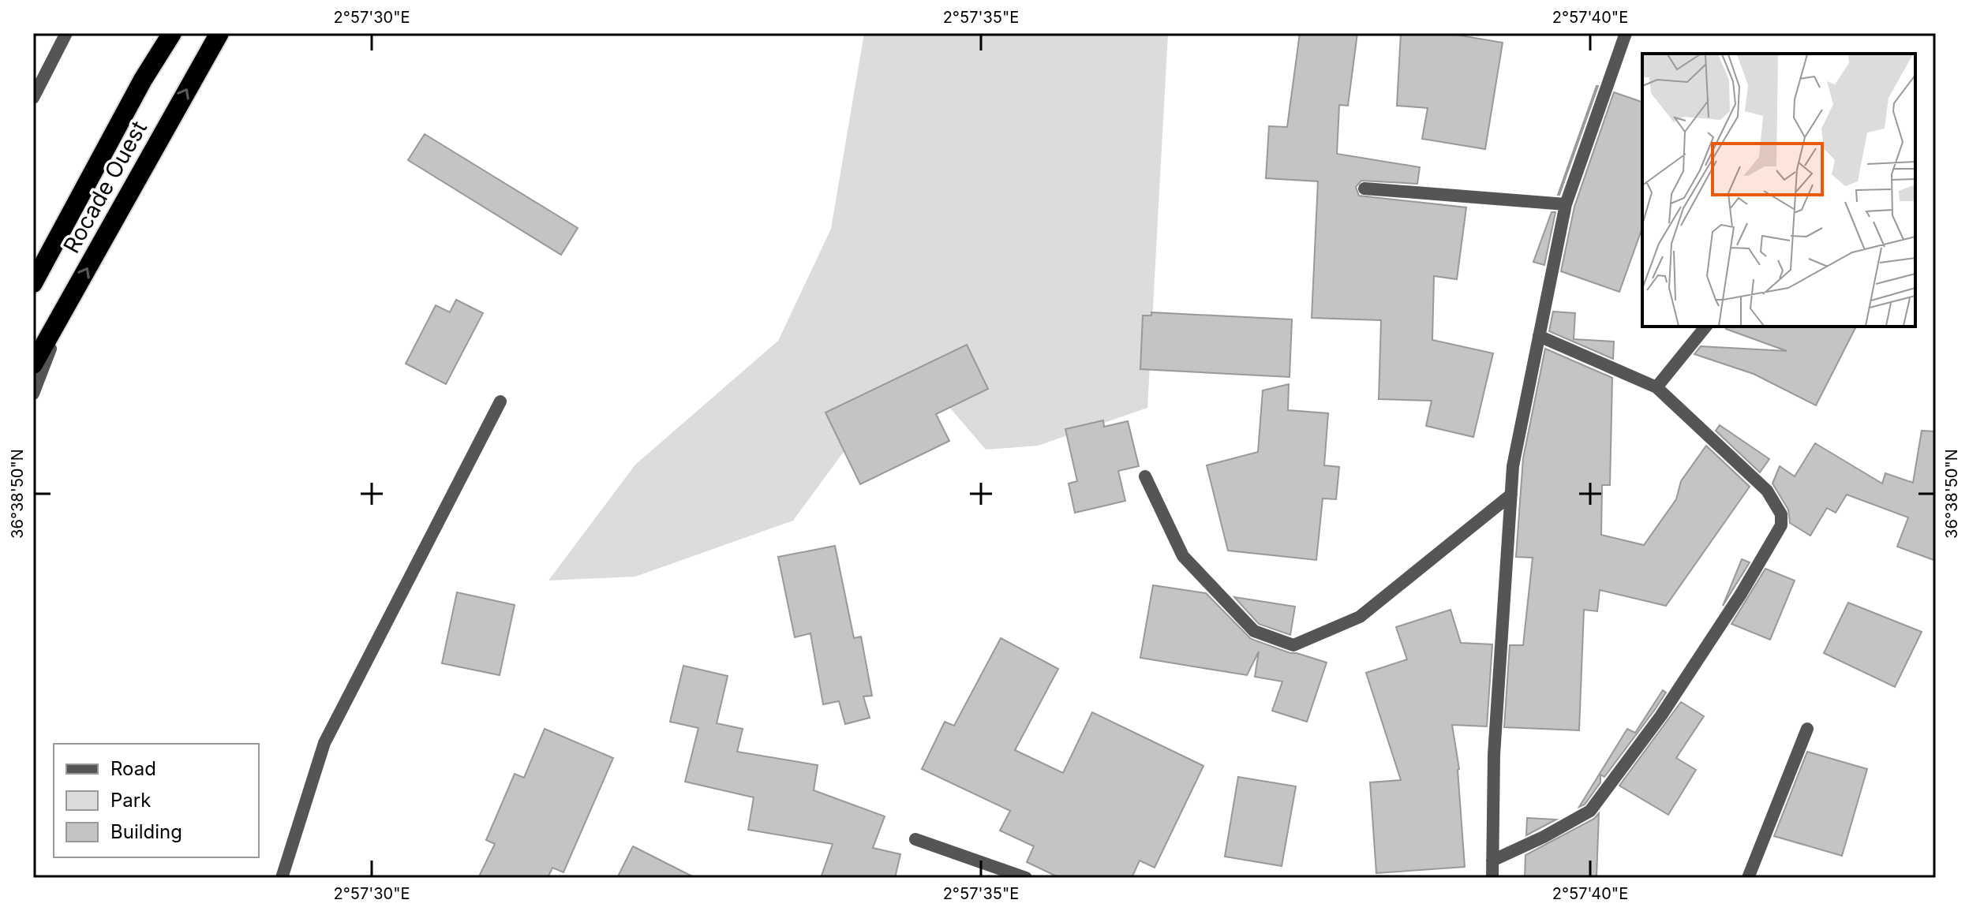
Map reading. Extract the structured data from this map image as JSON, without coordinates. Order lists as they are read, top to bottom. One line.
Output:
{"streets":{"highway":["Rocade Ouest"]},"legend":["Road","Park","Building"],"coordinates":["2°57'30\"E","2°57'35\"E","2°57'40\"E","36°38'50\"N"]}
